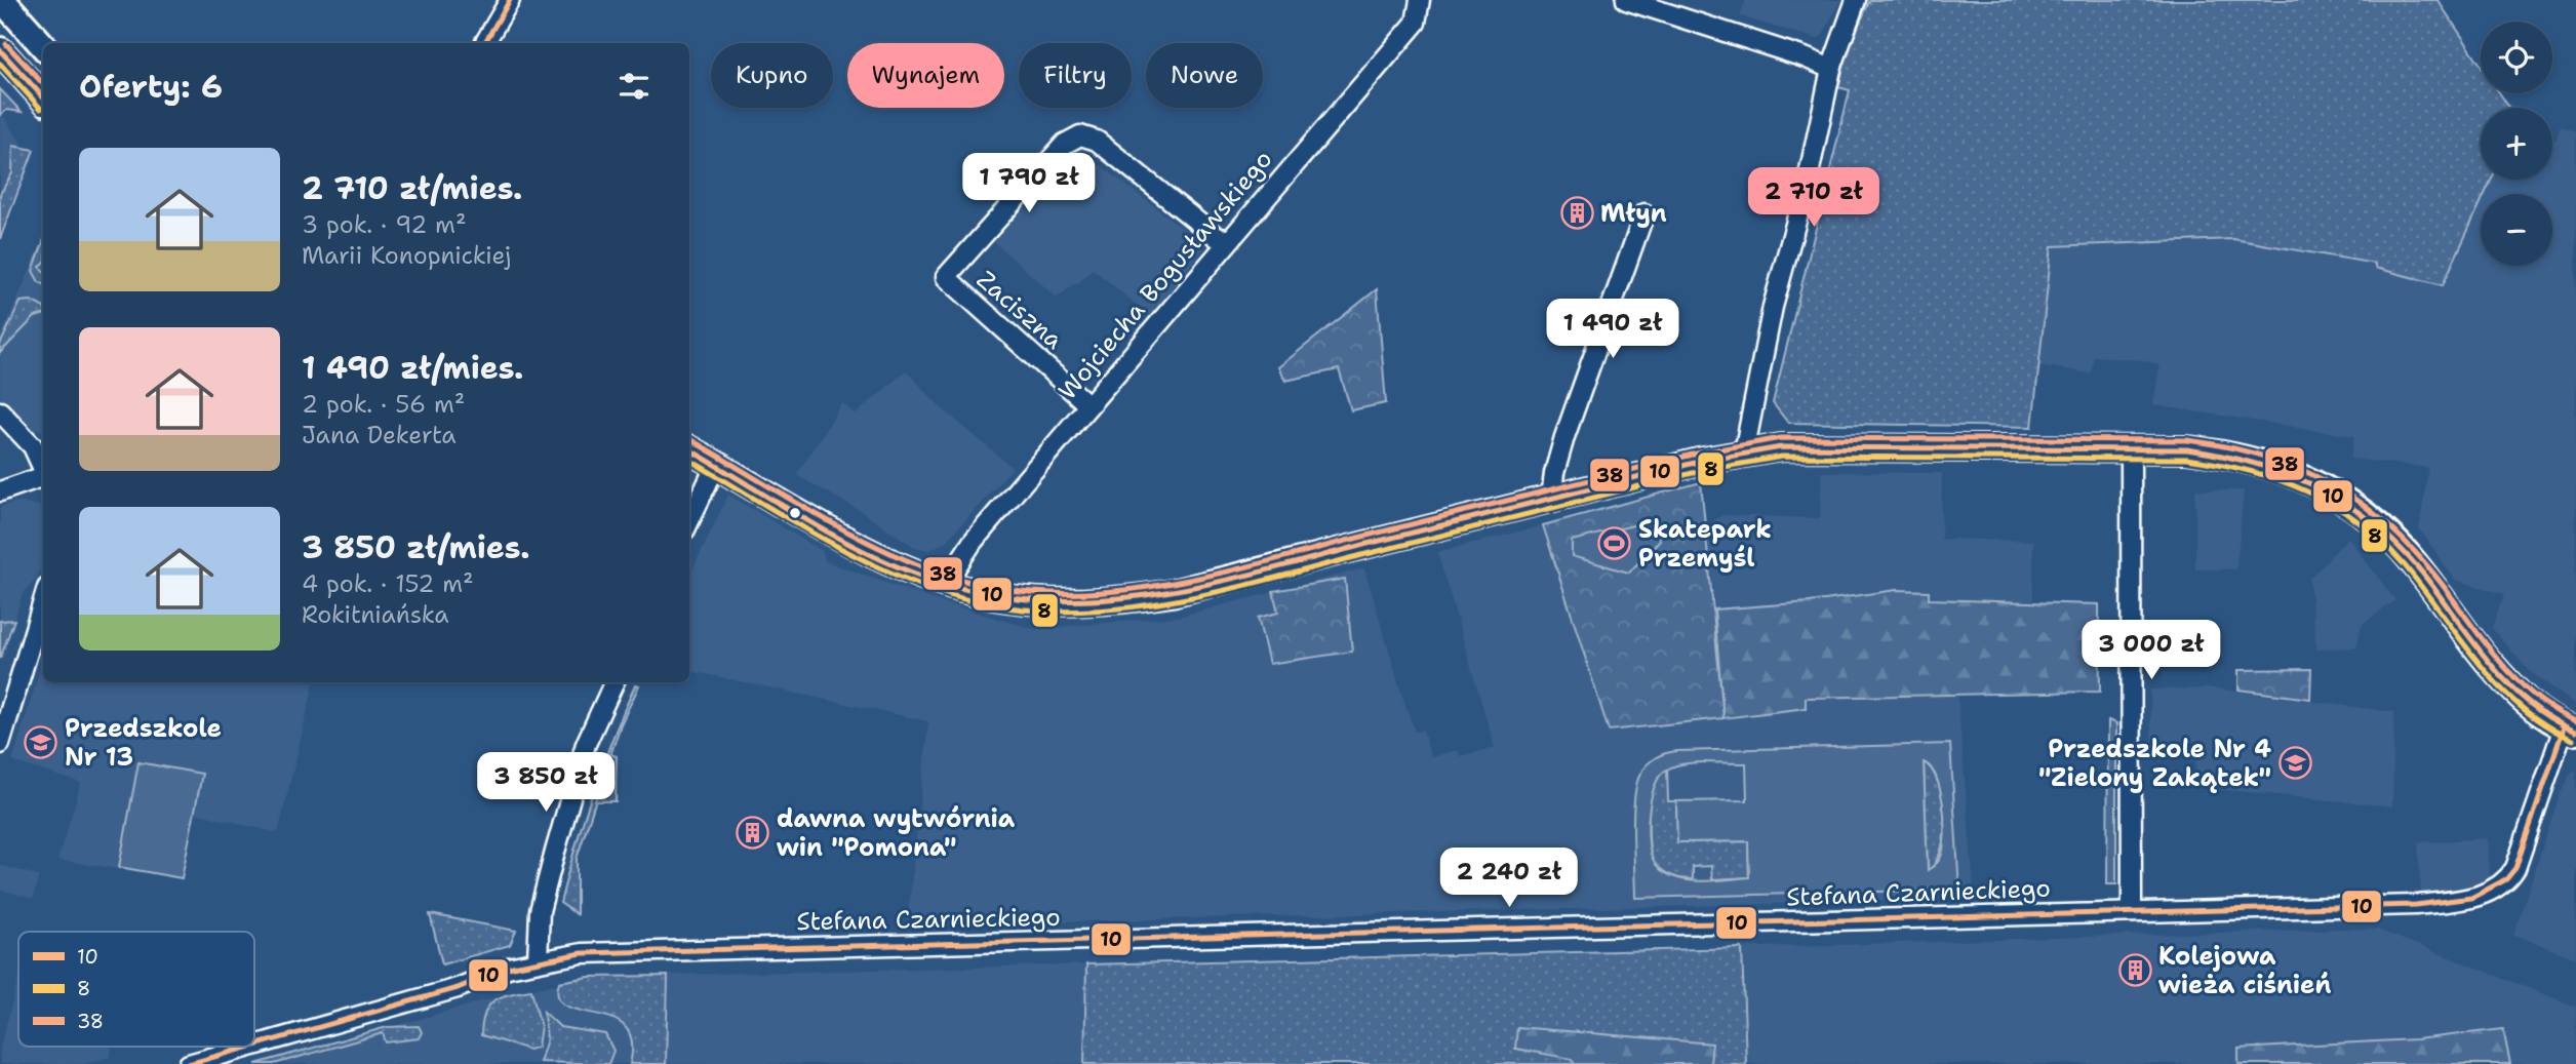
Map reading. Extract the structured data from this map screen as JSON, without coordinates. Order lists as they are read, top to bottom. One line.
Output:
{"streets":{"street":["Wojciecha Bogusławskiego","Zaciszna","Stefana Czarnieckiego"]},"crossings":[["Wojciecha Bogusławskiego","Zaciszna"]],"places":{"building":["Młyn","dawna wytwórnia win \"Pomona\"","Kolejowa wieża ciśnień"],"sports":["Skatepark Przemyśl"],"school or university":["Przedszkole Nr 13","Przedszkole Nr 4 \"Zielony Zakątek\""]},"lines":["transit line 10","transit line 38","transit line 8"],"legend":["10","8","38"],"page":{"map_buttons":["+","−"],"chip":["Kupno","Wynajem","Filtry","Nowe"],"heading":"Oferty: 6","list":[{"name":"2 710 zł/mies.","note":"3 pok. · 92 m² · Marii Konopnickiej"},{"name":"1 490 zł/mies.","note":"2 pok. · 56 m² · Jana Dekerta"},{"name":"3 850 zł/mies.","note":"4 pok. · 152 m² · Rokitniańska"}],"price":["1 790 zł","2 710 zł","1 490 zł","3 000 zł","3 850 zł","2 240 zł"]}}
